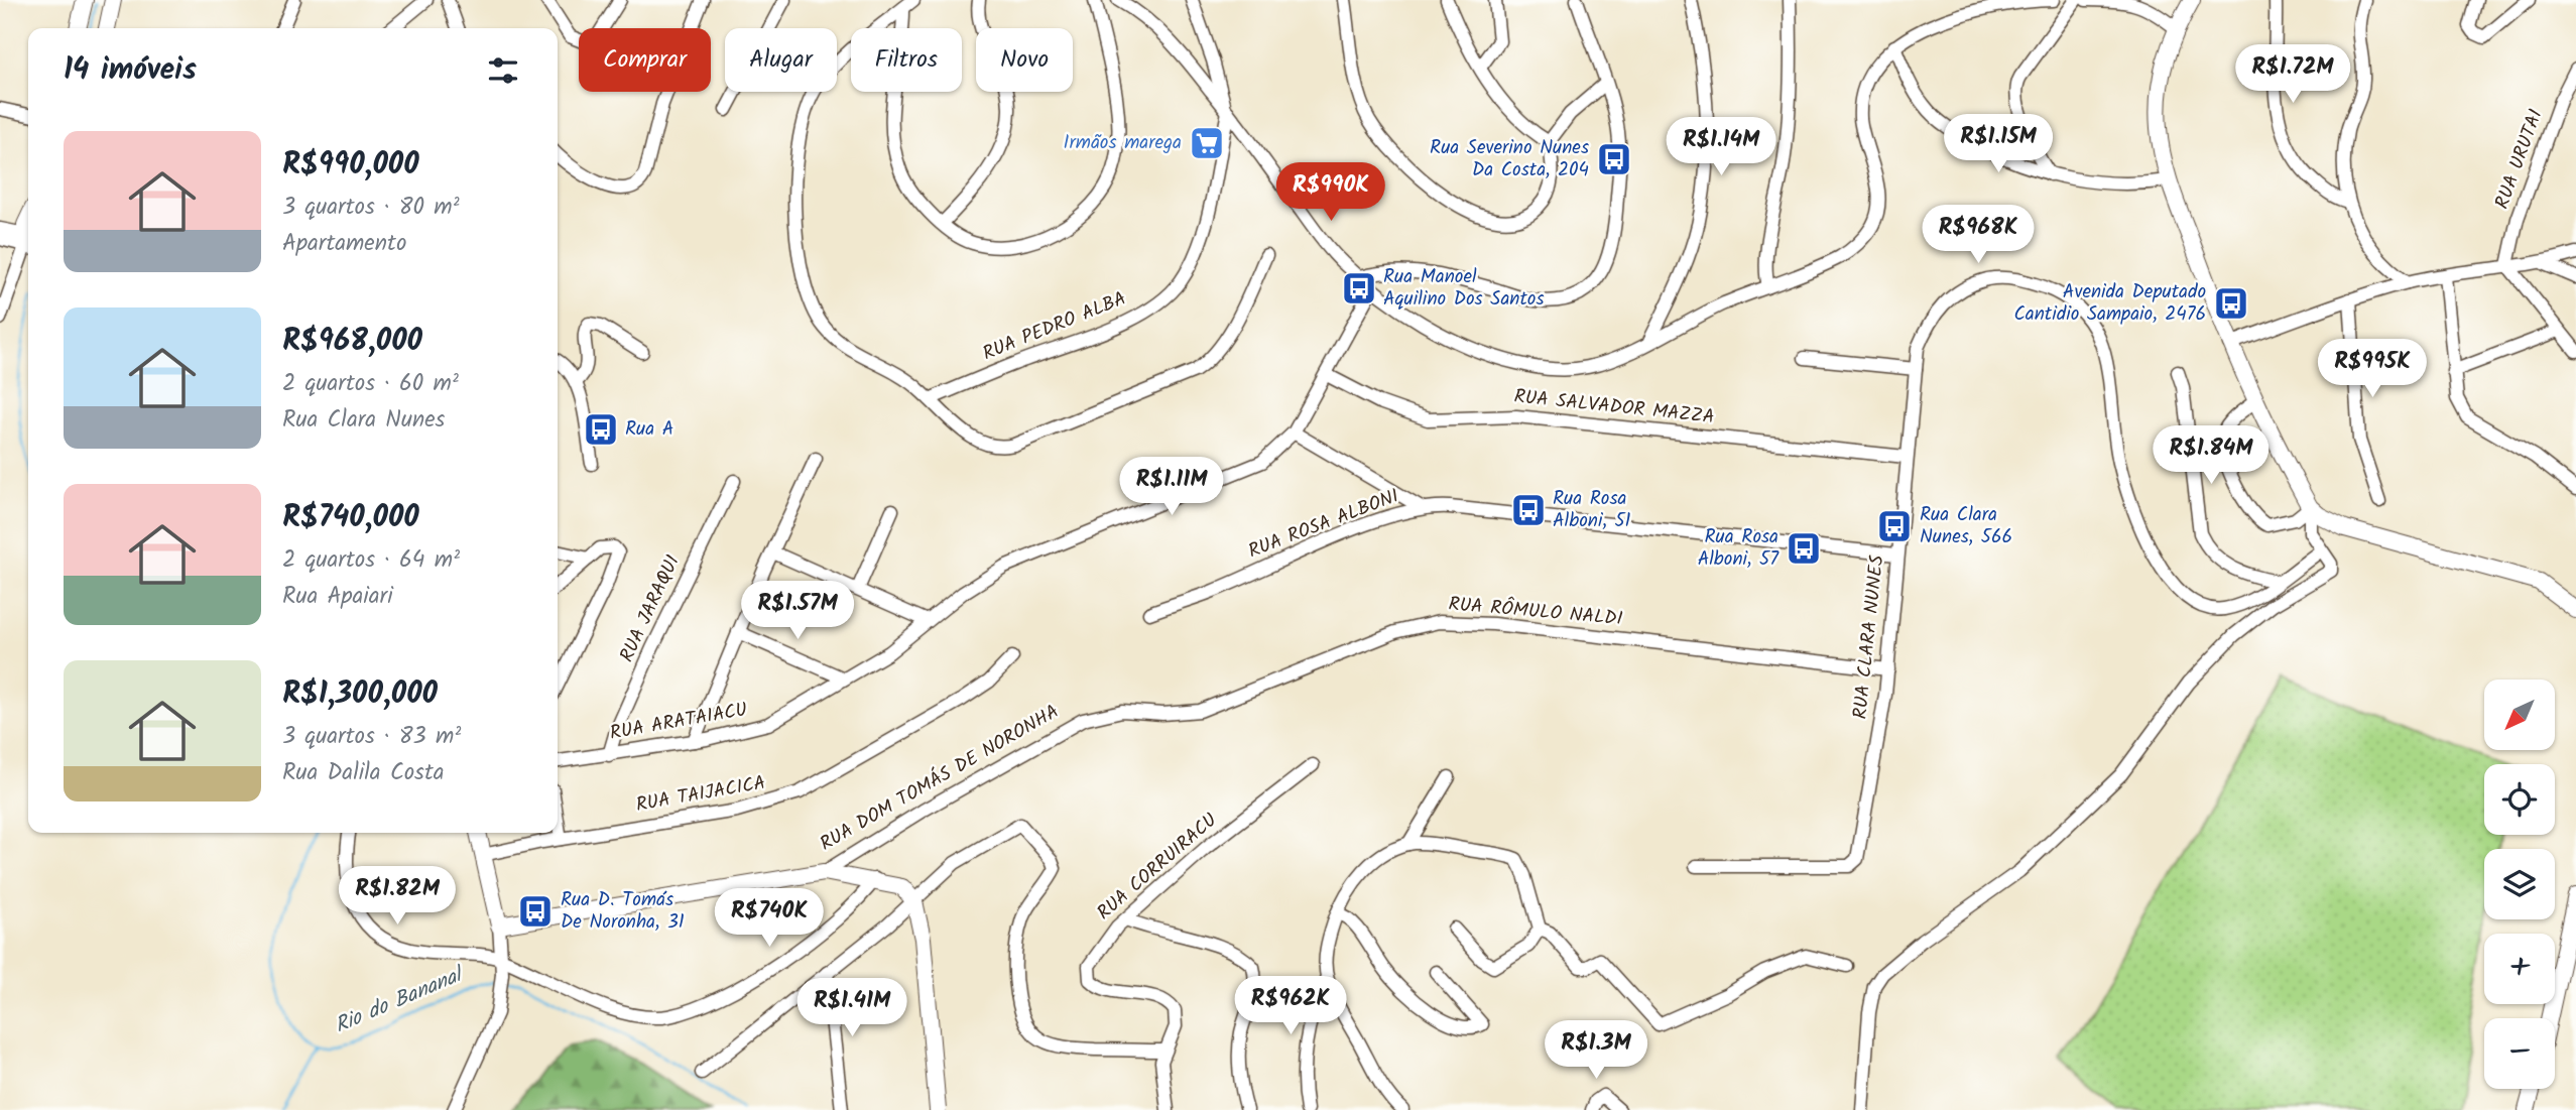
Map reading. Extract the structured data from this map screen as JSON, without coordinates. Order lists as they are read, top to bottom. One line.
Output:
{"streets":{"main road":["RUA DOM TOMÁS DE NORONHA"],"street":["RUA URUTAI","RUA PEDRO ALBA","RUA SALVADOR MAZZA","RUA ROSA ALBONI","RUA JARAQUI","RUA RÔMULO NALDI","RUA CLARA NUNES","RUA ARATAIACU","RUA TAIJACICA","RUA CORRUIRACU"]},"crossings":[["RUA SALVADOR MAZZA","RUA CLARA NUNES"],["RUA SALVADOR MAZZA","RUA ARATAIACU"],["RUA ROSA ALBONI","RUA CLARA NUNES"],["RUA JARAQUI","RUA ARATAIACU"],["RUA RÔMULO NALDI","RUA CLARA NUNES"],["RUA RÔMULO NALDI","RUA DOM TOMÁS DE NORONHA"]],"water":["Rio do Bananal"],"places":{"supermarket":["Irmãos marega"],"bus stop":["Rua Severino Nunes Da Costa, 204","Rua Manoel Aquilino Dos Santos","Avenida Deputado Cantidio Sampaio, 2476","Rua A","Rua Rosa Alboni, 51","Rua Clara Nunes, 566","Rua Rosa Alboni, 57","Rua D. Tomás De Noronha, 31"]},"north":"bottom left","page":{"chip":["Comprar","Alugar","Filtros","Novo"],"heading":"14 imóveis","price":["R$1.72M","R$1.15M","R$1.14M","R$990K","R$968K","R$995K","R$1.84M","R$1.11M","R$1.57M","R$1.82M","R$740K","R$962K","R$1.41M","R$1.3M"],"list":[{"name":"R$990,000","note":"3 quartos · 80 m² · Apartamento"},{"name":"R$968,000","note":"2 quartos · 60 m² · Rua Clara Nunes"},{"name":"R$740,000","note":"2 quartos · 64 m² · Rua Apaiari"},{"name":"R$1,300,000","note":"3 quartos · 83 m² · Rua Dalila Costa"}],"map_buttons":["+","−"]}}
